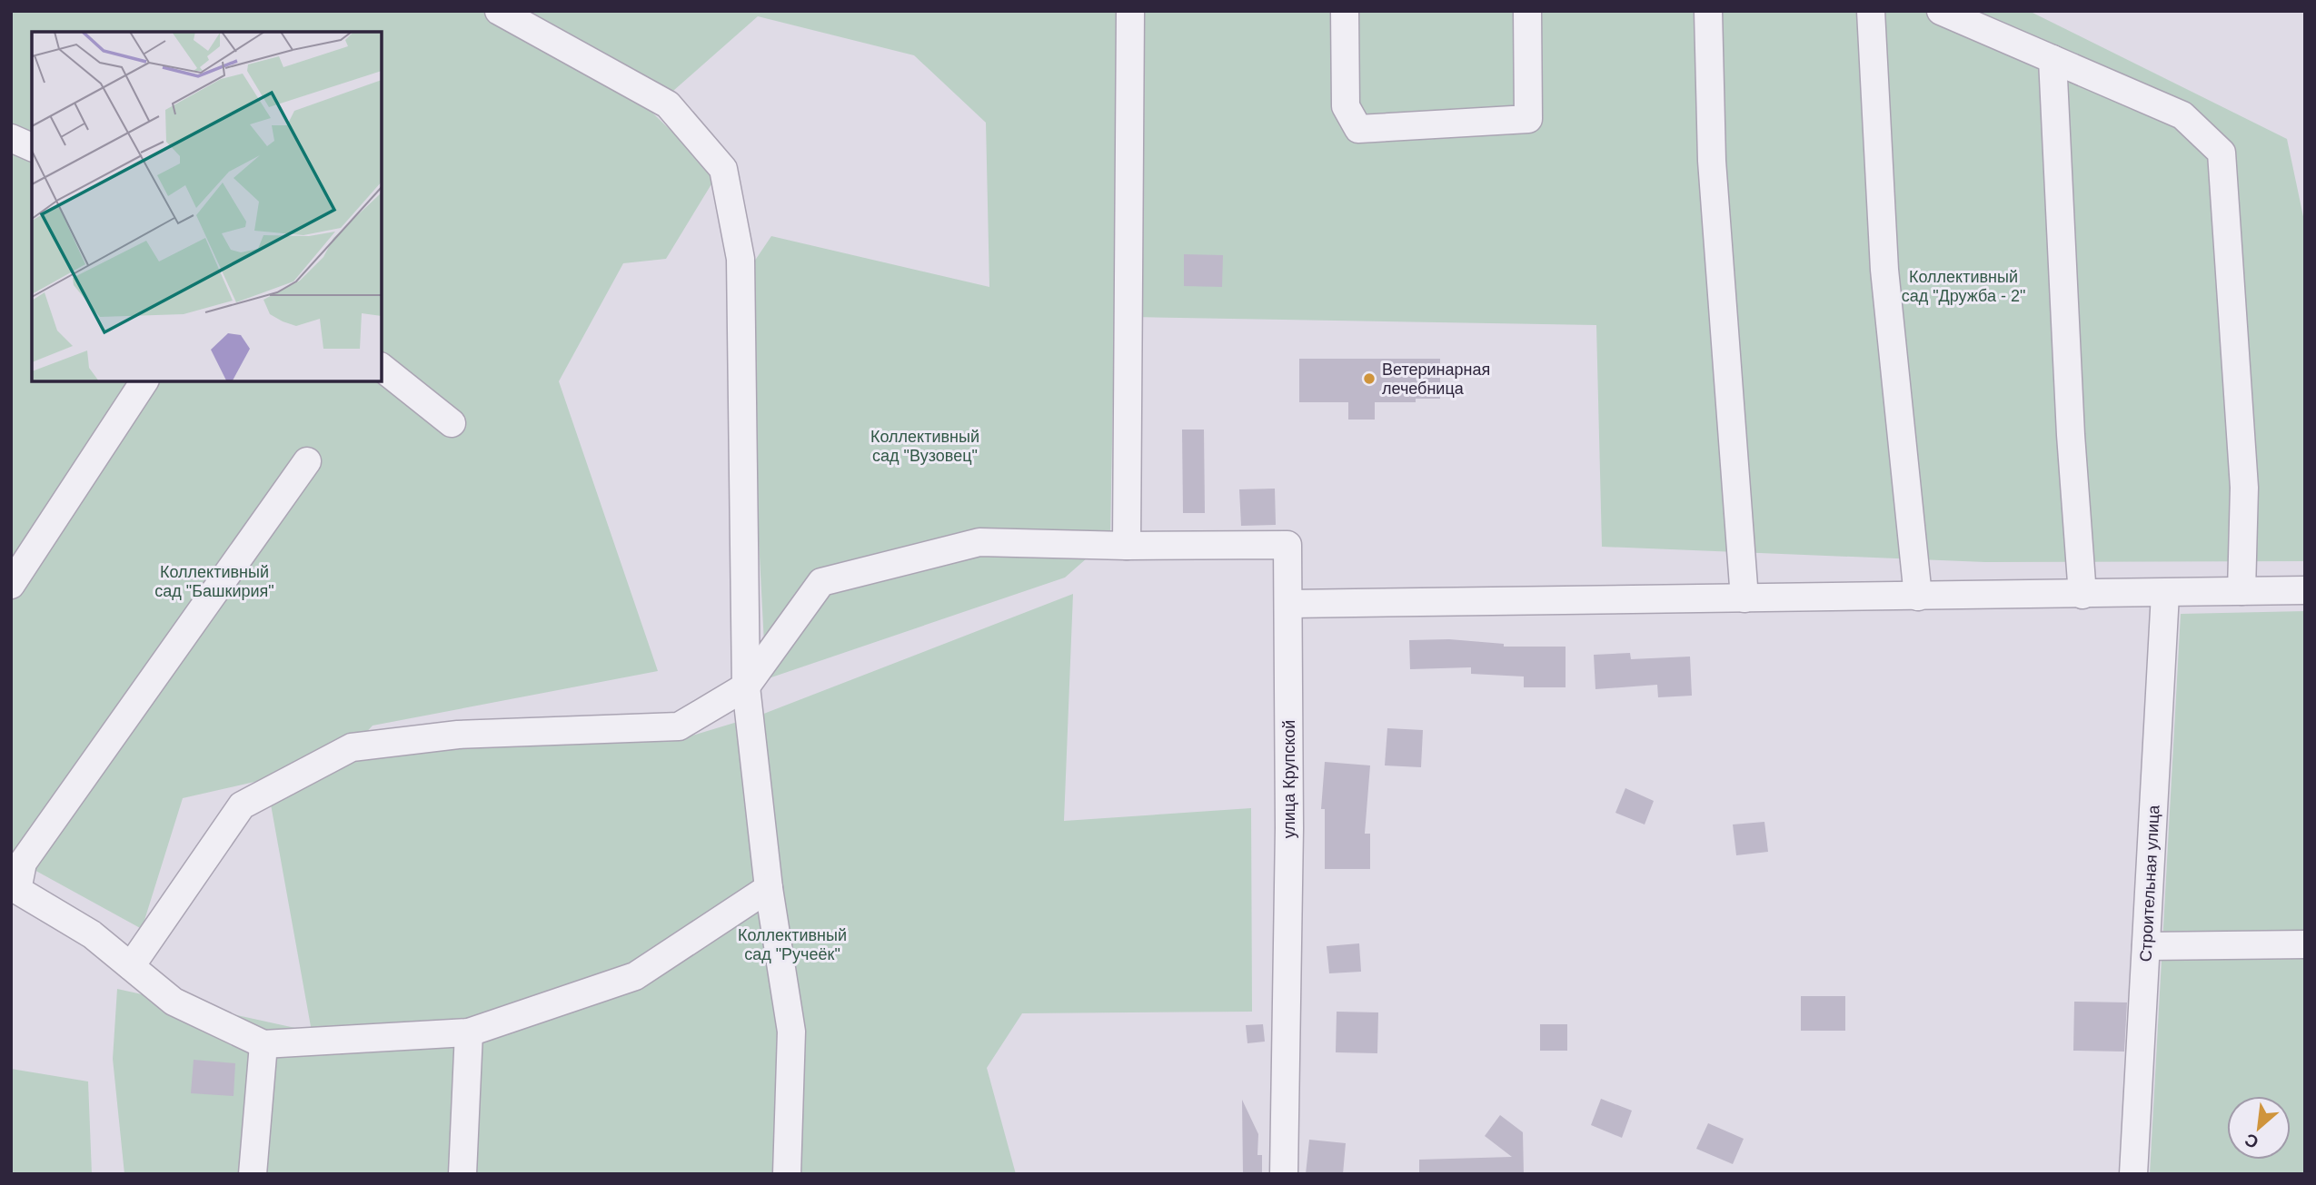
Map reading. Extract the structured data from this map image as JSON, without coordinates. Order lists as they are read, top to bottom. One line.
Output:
{"streets":{"street":["улица Крупской","Строительная улица"]},"parks":["Коллективный сад \"Дружба - 2\"","Коллективный сад \"Вузовец\"","Коллективный сад \"Башкирия\"","Коллективный сад \"Ручеёк\""],"places":["Ветеринарная лечебница"],"north":"bottom left"}
